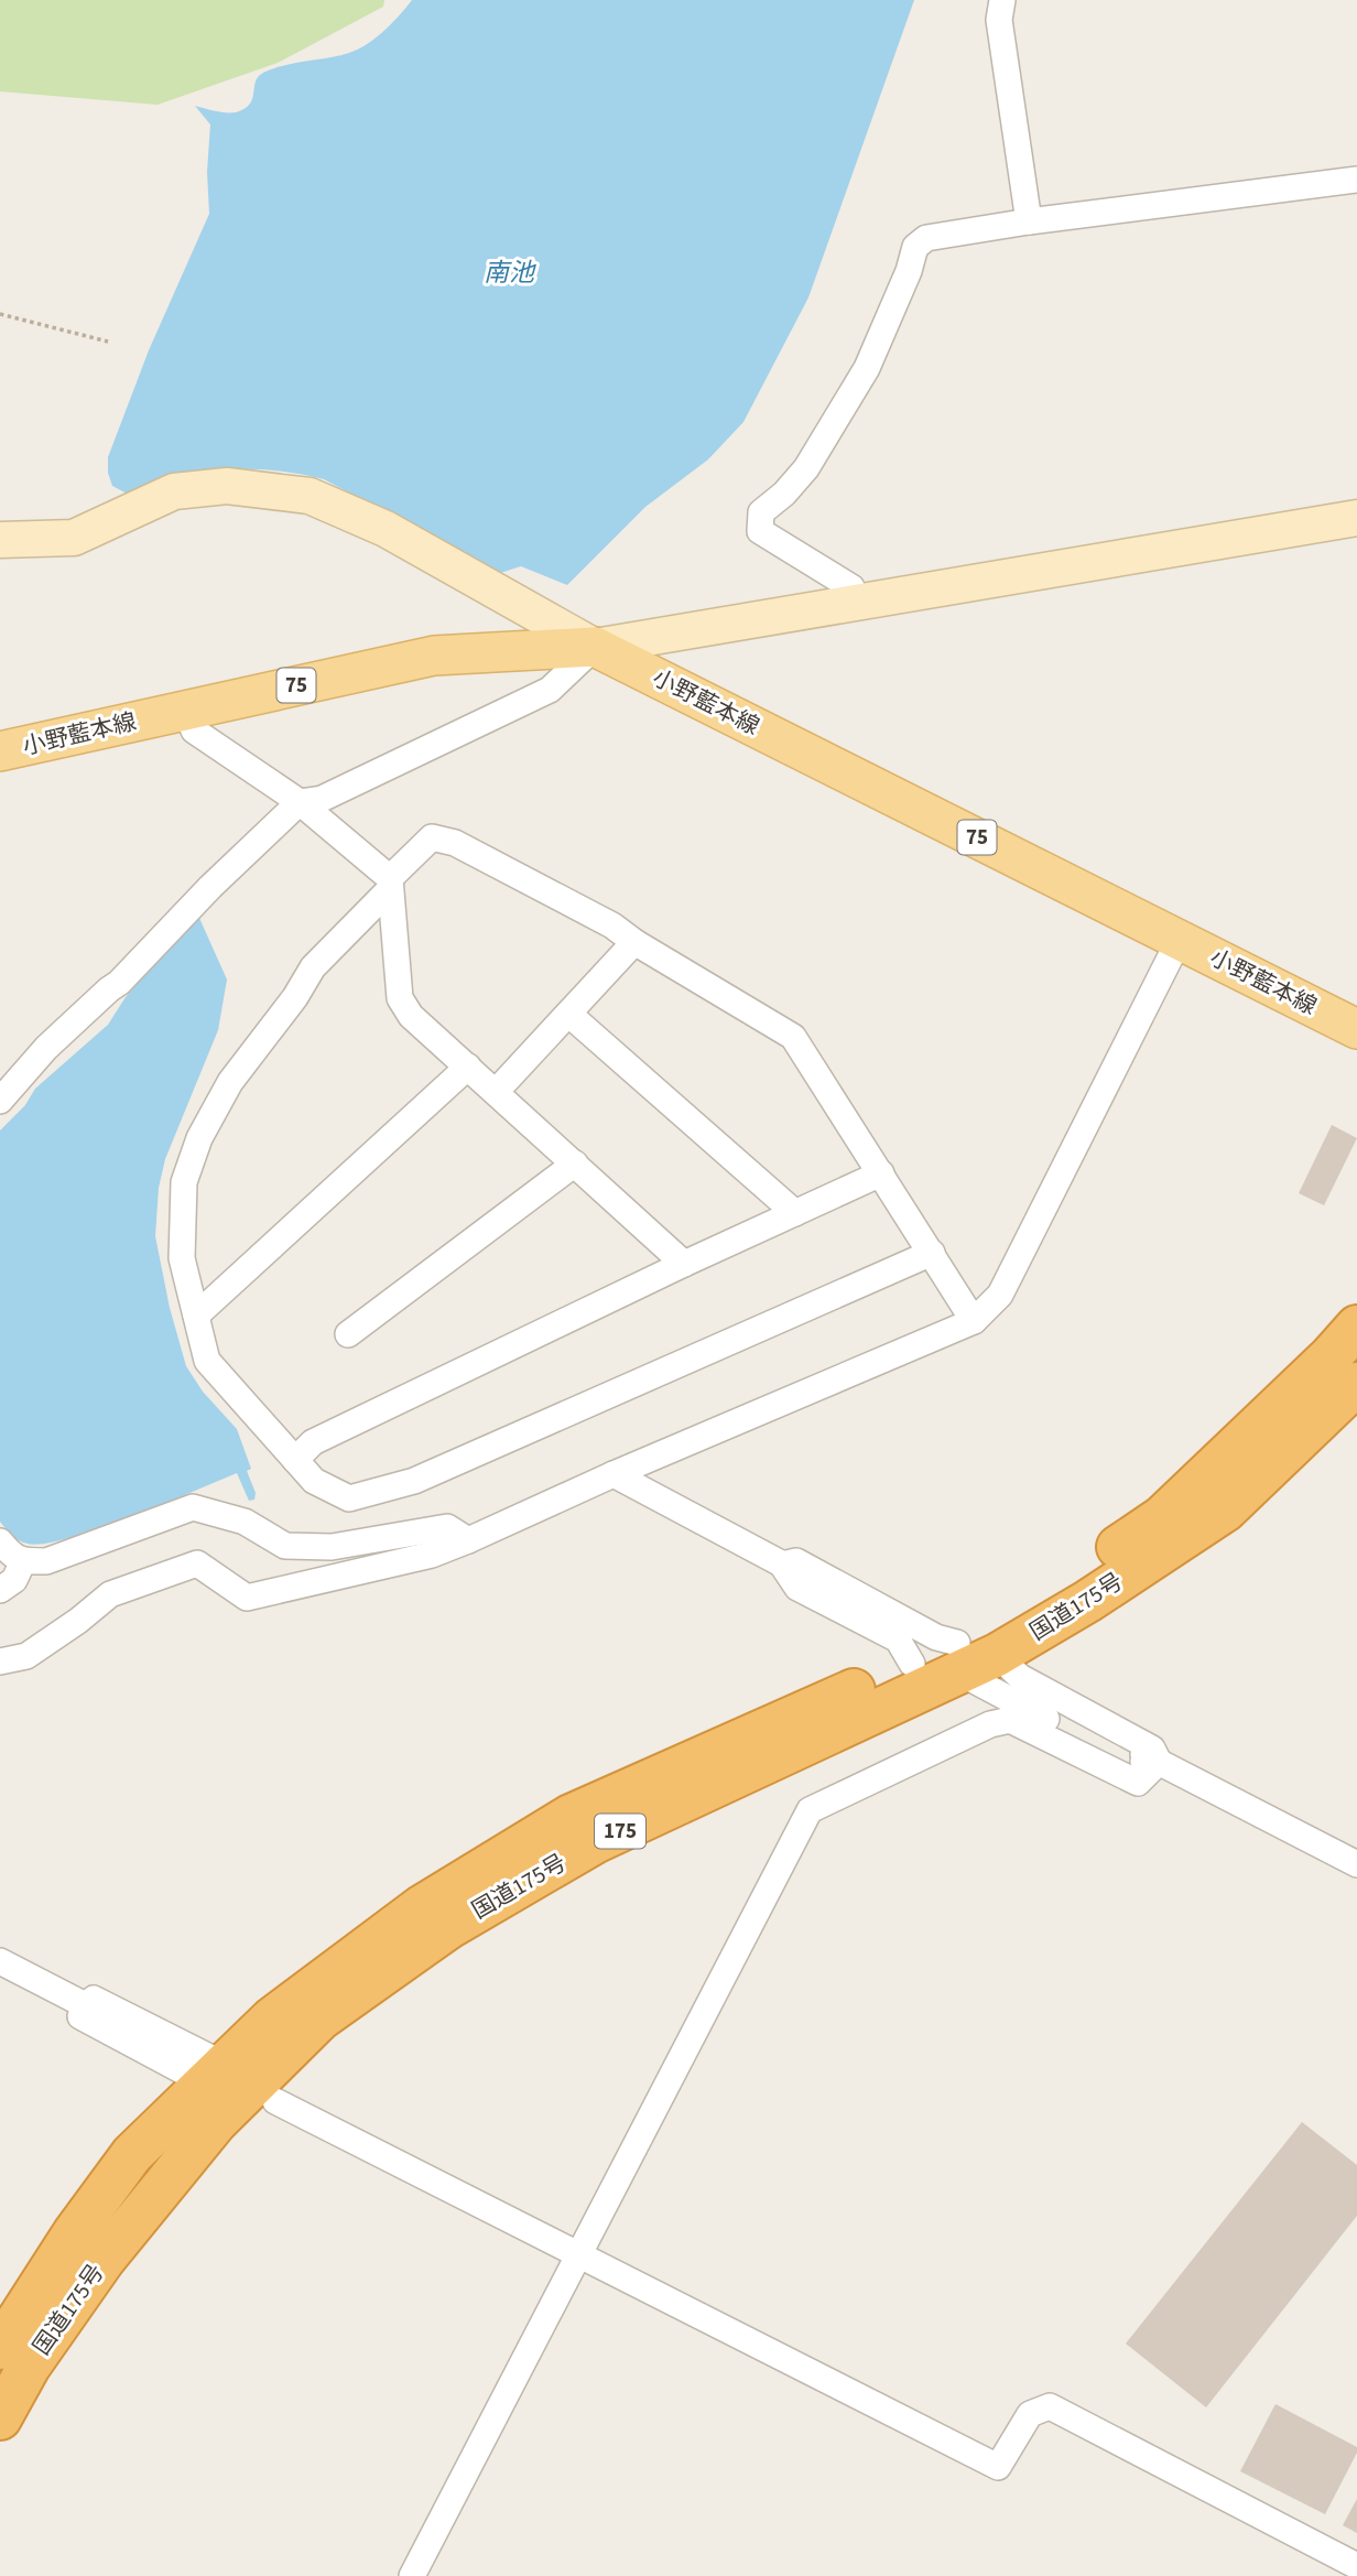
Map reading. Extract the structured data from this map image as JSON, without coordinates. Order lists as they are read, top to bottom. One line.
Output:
{"streets":{"highway":["国道175号","175"],"main road":["75","小野藍本線"]},"water":["南池"]}
